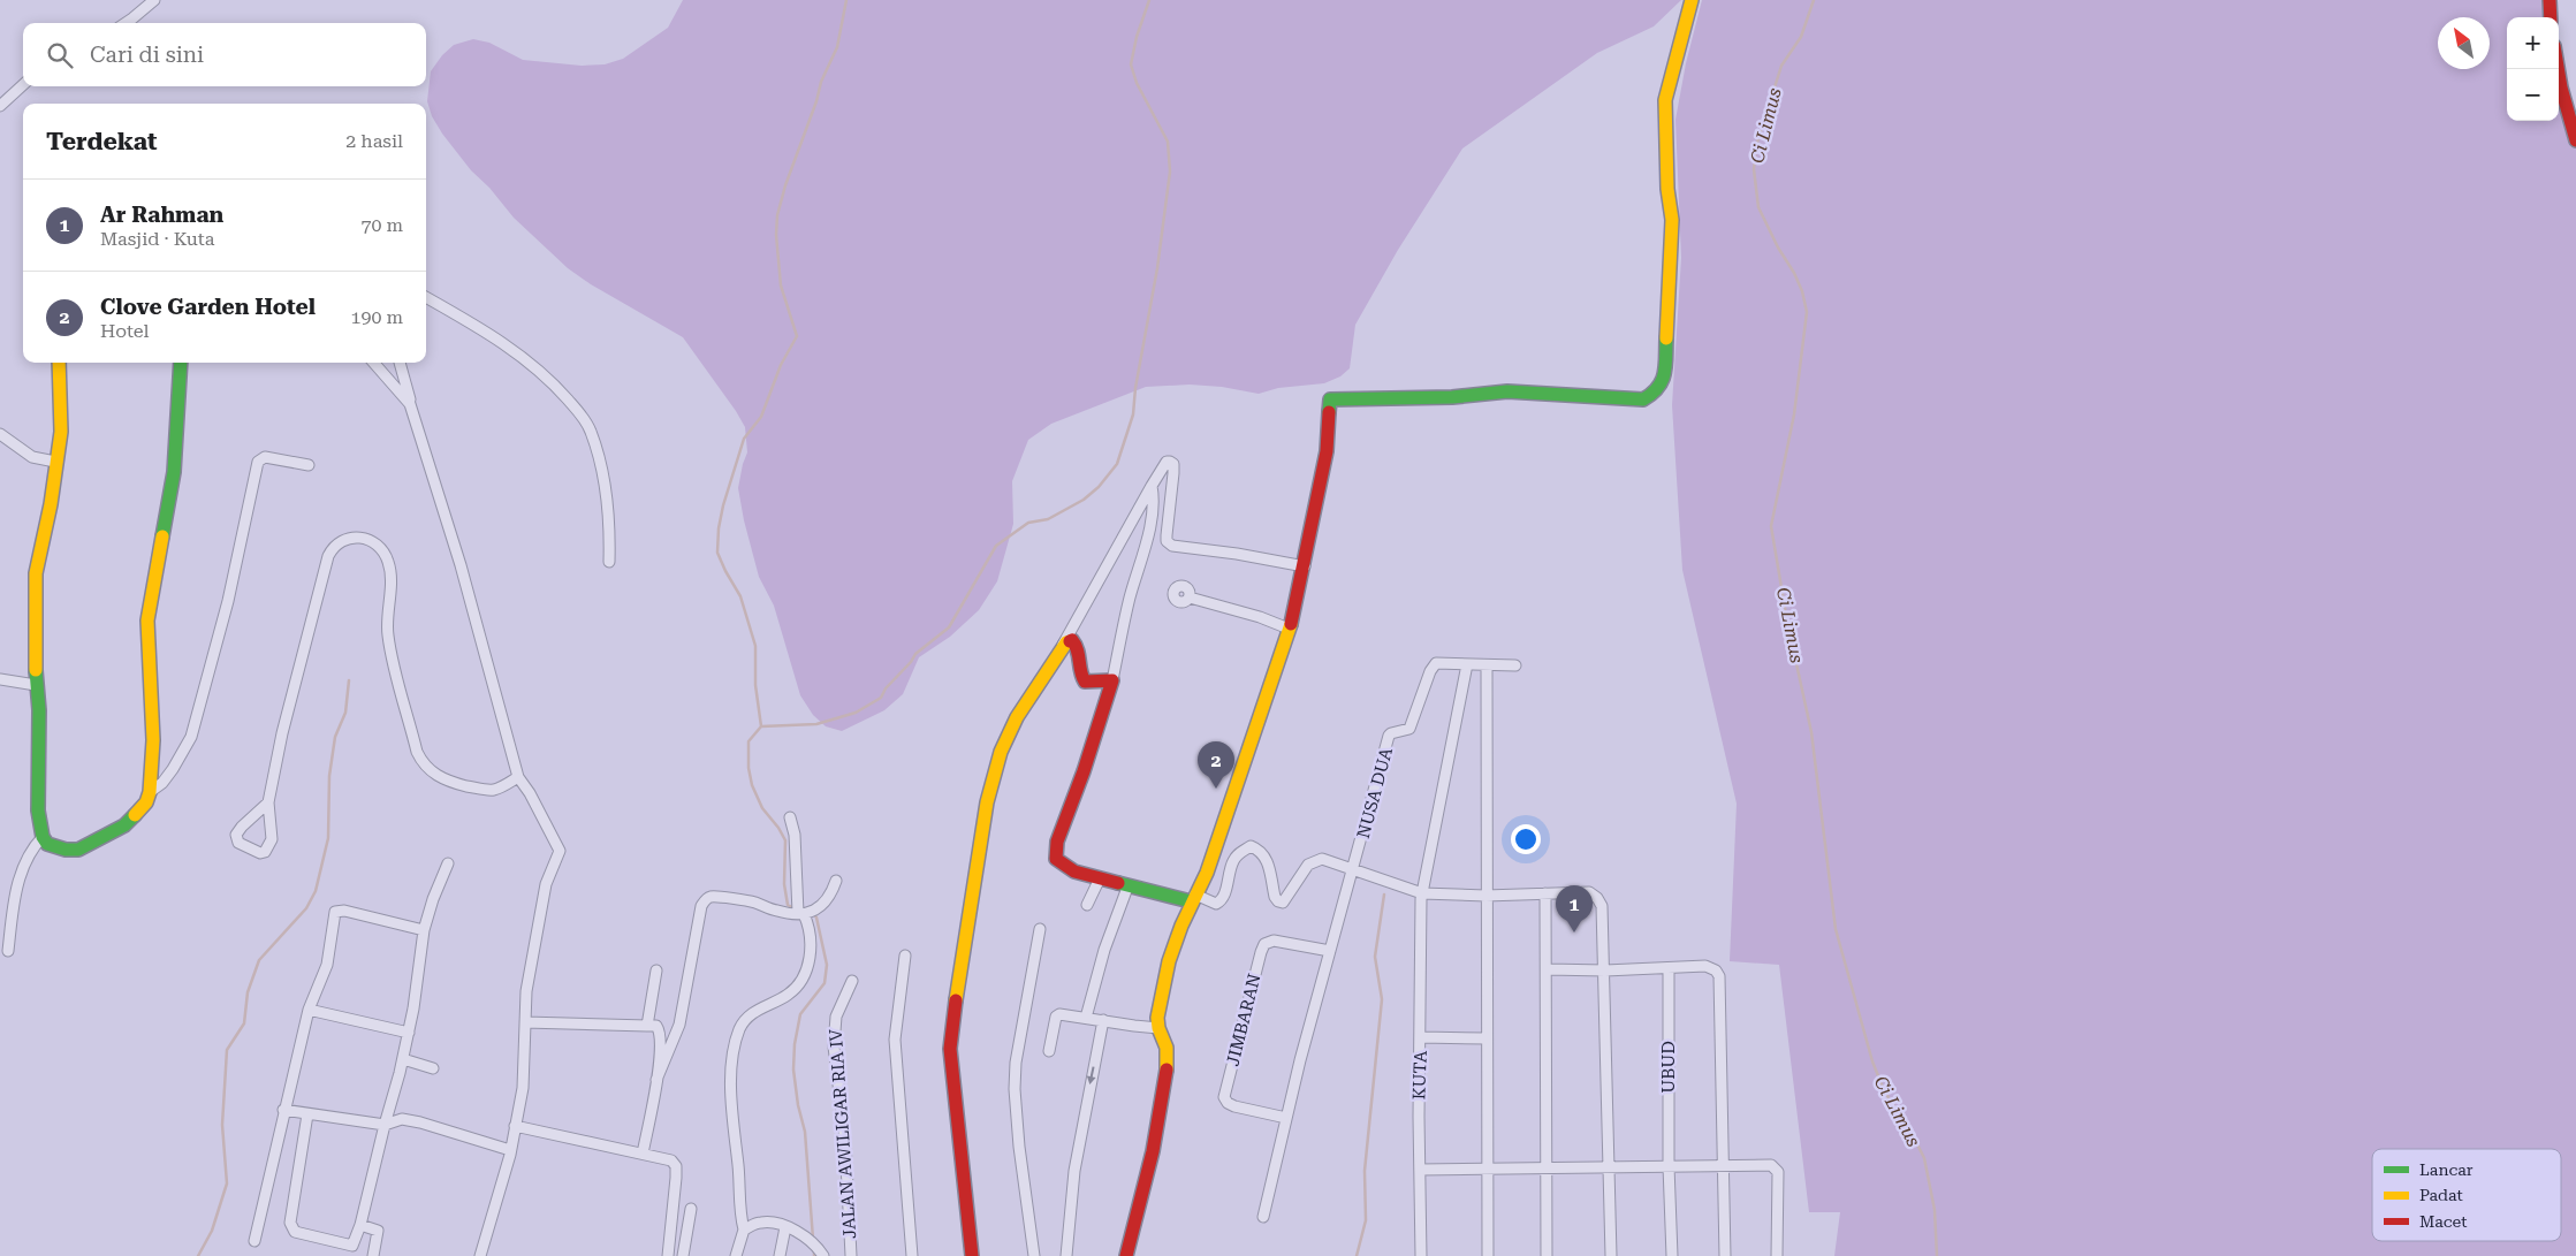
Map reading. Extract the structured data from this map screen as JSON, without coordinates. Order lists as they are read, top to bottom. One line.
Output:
{"streets":{"street":["NUSA DUA","JIMBARAN","UBUD","KUTA","JALAN AWILIGAR RIA IV"]},"water":["Ci Limus"],"legend":["Lancar","Padat","Macet"],"north":"top left","page":{"map_buttons":["+","−"],"search":"Cari di sini","heading":["Terdekat","2 hasil"],"list":[{"mark":"1","name":"Ar Rahman","note":"Masjid · Kuta","value":"70 m"},{"mark":"2","name":"Clove Garden Hotel","note":"Hotel","value":"190 m"}],"pins":["2","1"]}}
